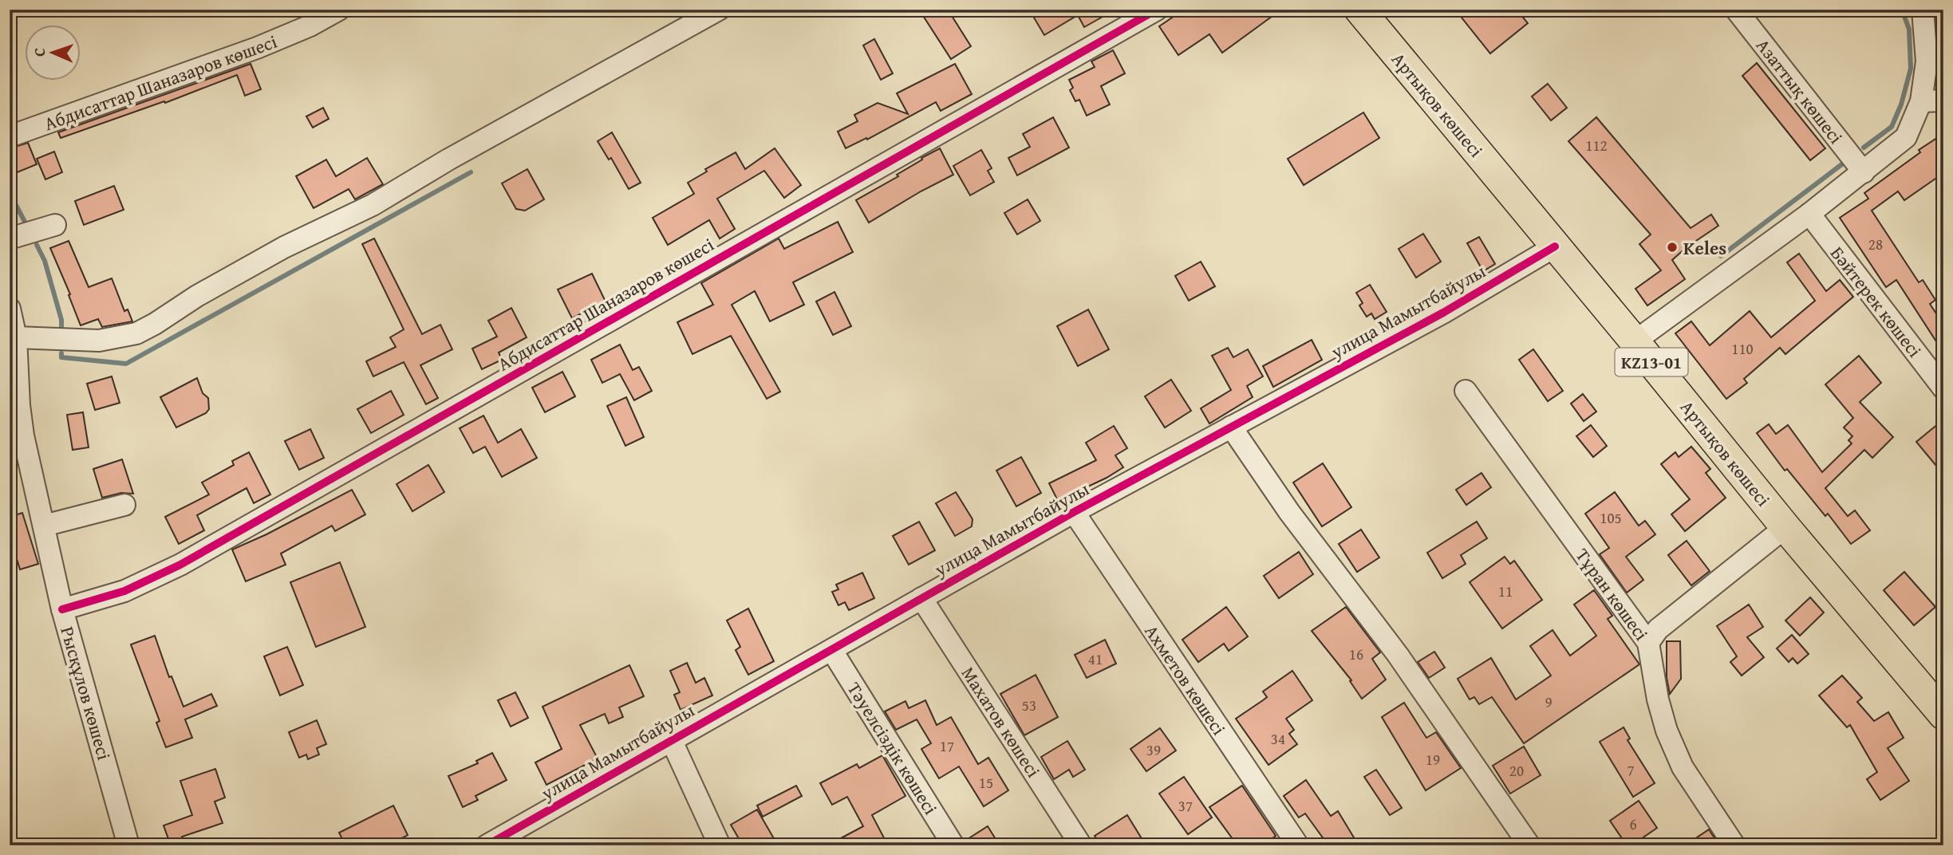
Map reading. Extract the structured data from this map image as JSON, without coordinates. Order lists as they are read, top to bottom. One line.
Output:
{"streets":{"highway":["Артықов көшесі","KZ13-01"],"street":["Абдисаттар Шаназаров көшесі","Азаттық көшесі","Бәйтерек көшесі","улица Мамытбайулы","Тұран көшесі","Ахметов көшесі","Рысқұлов көшесі","Махатов көшесі","Тәуелсіздік көшесі"]},"crossings":[["Абдисаттар Шаназаров көшесі","Рысқұлов көшесі"],["Артықов көшесі","улица Мамытбайулы"],["улица Мамытбайулы","Ахметов көшесі"],["улица Мамытбайулы","Махатов көшесі"],["улица Мамытбайулы","Тәуелсіздік көшесі"]],"places":["Keles"],"house_numbers":["112","28","110","105","11","16","41","9","53","34","17","39","19","7","20","15","37","6"],"north":"left"}
